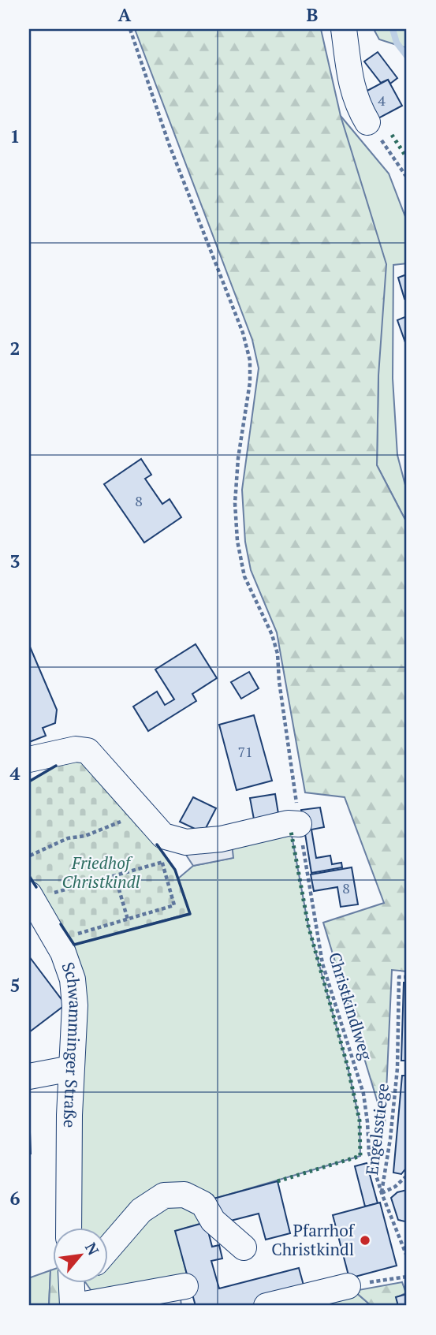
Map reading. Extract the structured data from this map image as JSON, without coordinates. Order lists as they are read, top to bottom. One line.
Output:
{"streets":{"street":["Schwamminger Straße"],"path":["Christkindlweg","Engelsstiege"]},"crossings":[["Christkindlweg","Engelsstiege"]],"parks":["Friedhof Christkindl"],"places":["Pfarrhof Christkindl"],"house_numbers":["4","8","71","8"],"north":"top right","grid":{"columns":["A","B"],"rows":["1","2","3","4","5","6"]}}
